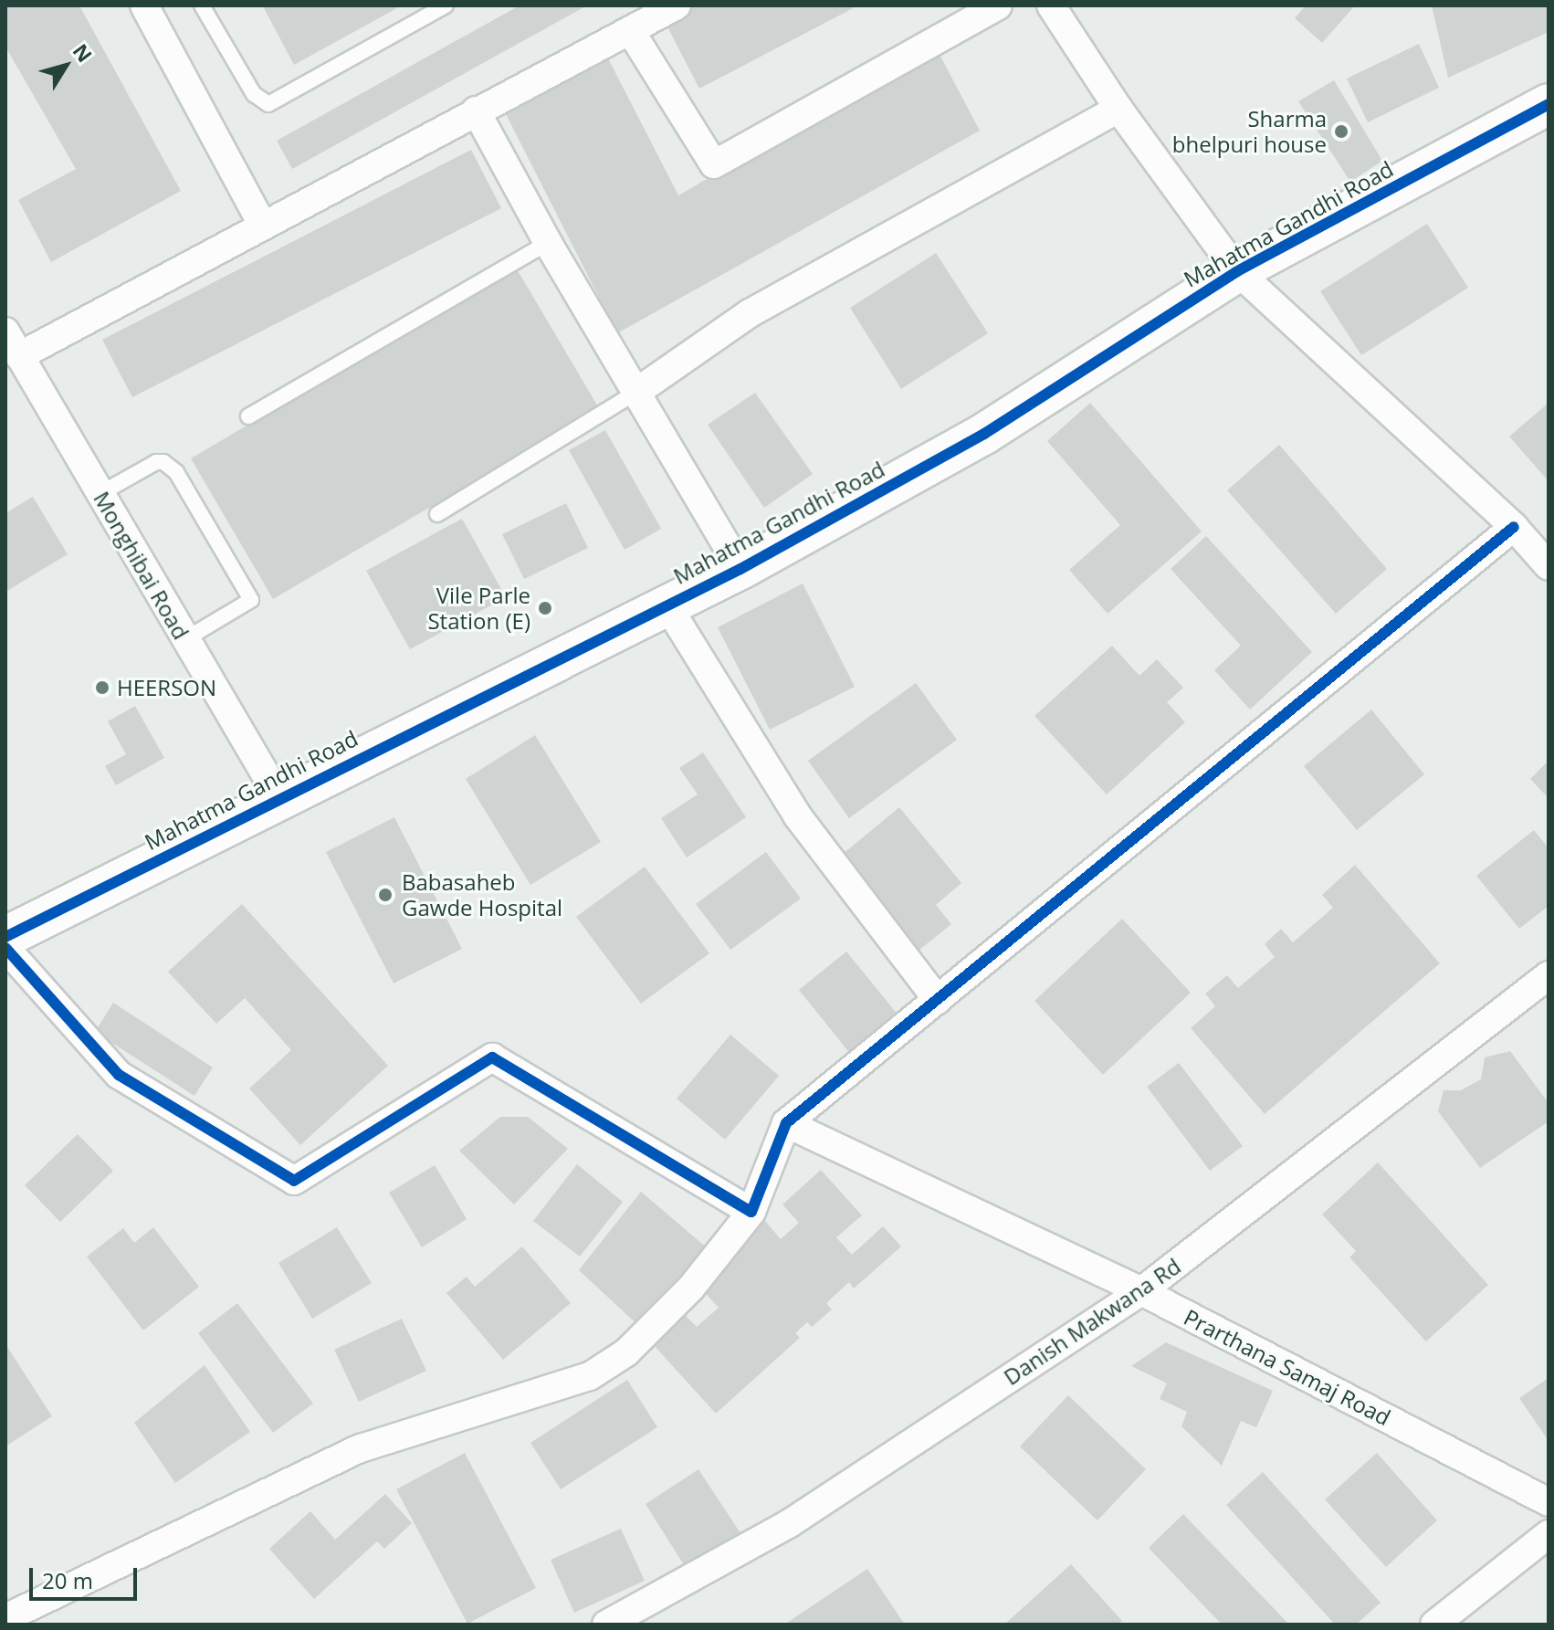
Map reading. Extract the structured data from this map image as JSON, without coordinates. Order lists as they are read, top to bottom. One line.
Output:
{"streets":{"street":["Mahatma Gandhi Road","Monghibai Road","Danish Makwana Rd","Prarthana Samaj Road"]},"crossings":[["Mahatma Gandhi Road","Monghibai Road"],["Danish Makwana Rd","Prarthana Samaj Road"]],"places":["Sharma bhelpuri house","Vile Parle Station (E)","HEERSON","Babasaheb Gawde Hospital"],"scale_bar":"20 m","north":"top right"}
